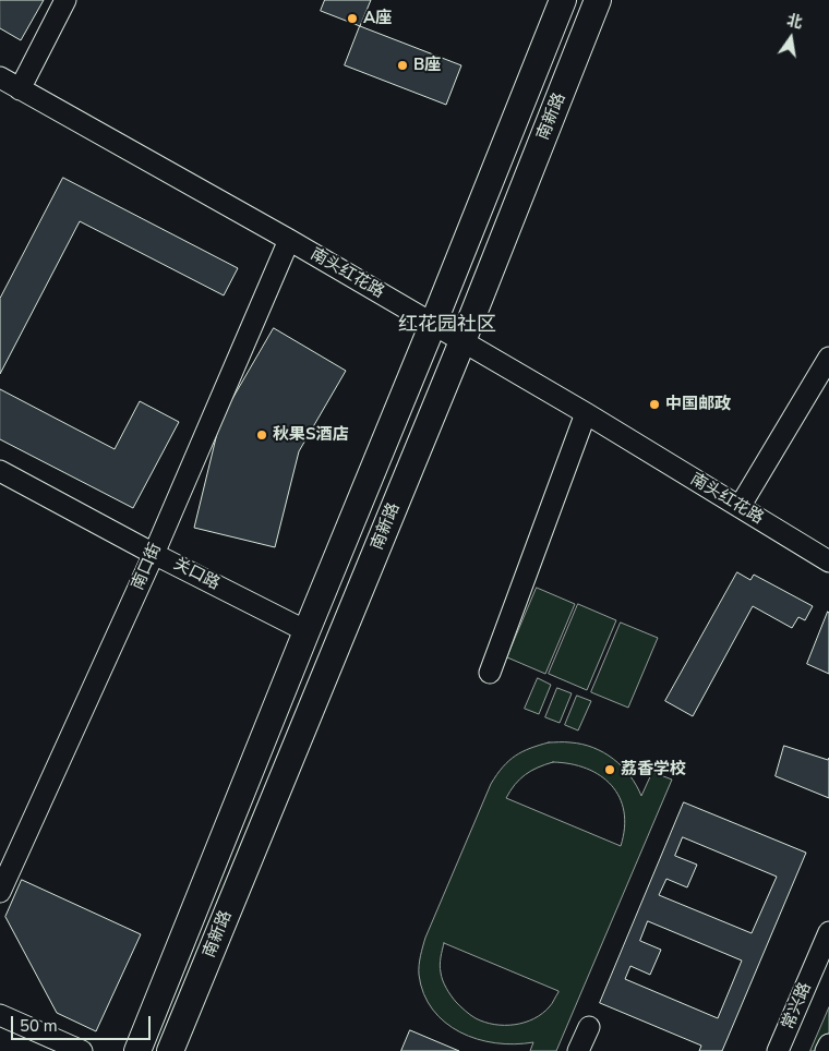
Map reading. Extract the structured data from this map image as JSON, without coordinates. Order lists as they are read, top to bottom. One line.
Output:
{"streets":{"main road":["南新路"],"street":["南头红花路","南口街","关口路","常兴路"]},"crossings":[["南新路","南头红花路"],["南新路","关口路"],["南头红花路","南口街"],["南口街","关口路"]],"districts":["红花园社区"],"places":["A座","B座","中国邮政","秋果S酒店","荔香学校"],"scale_bar":"50 m","north":"top"}
